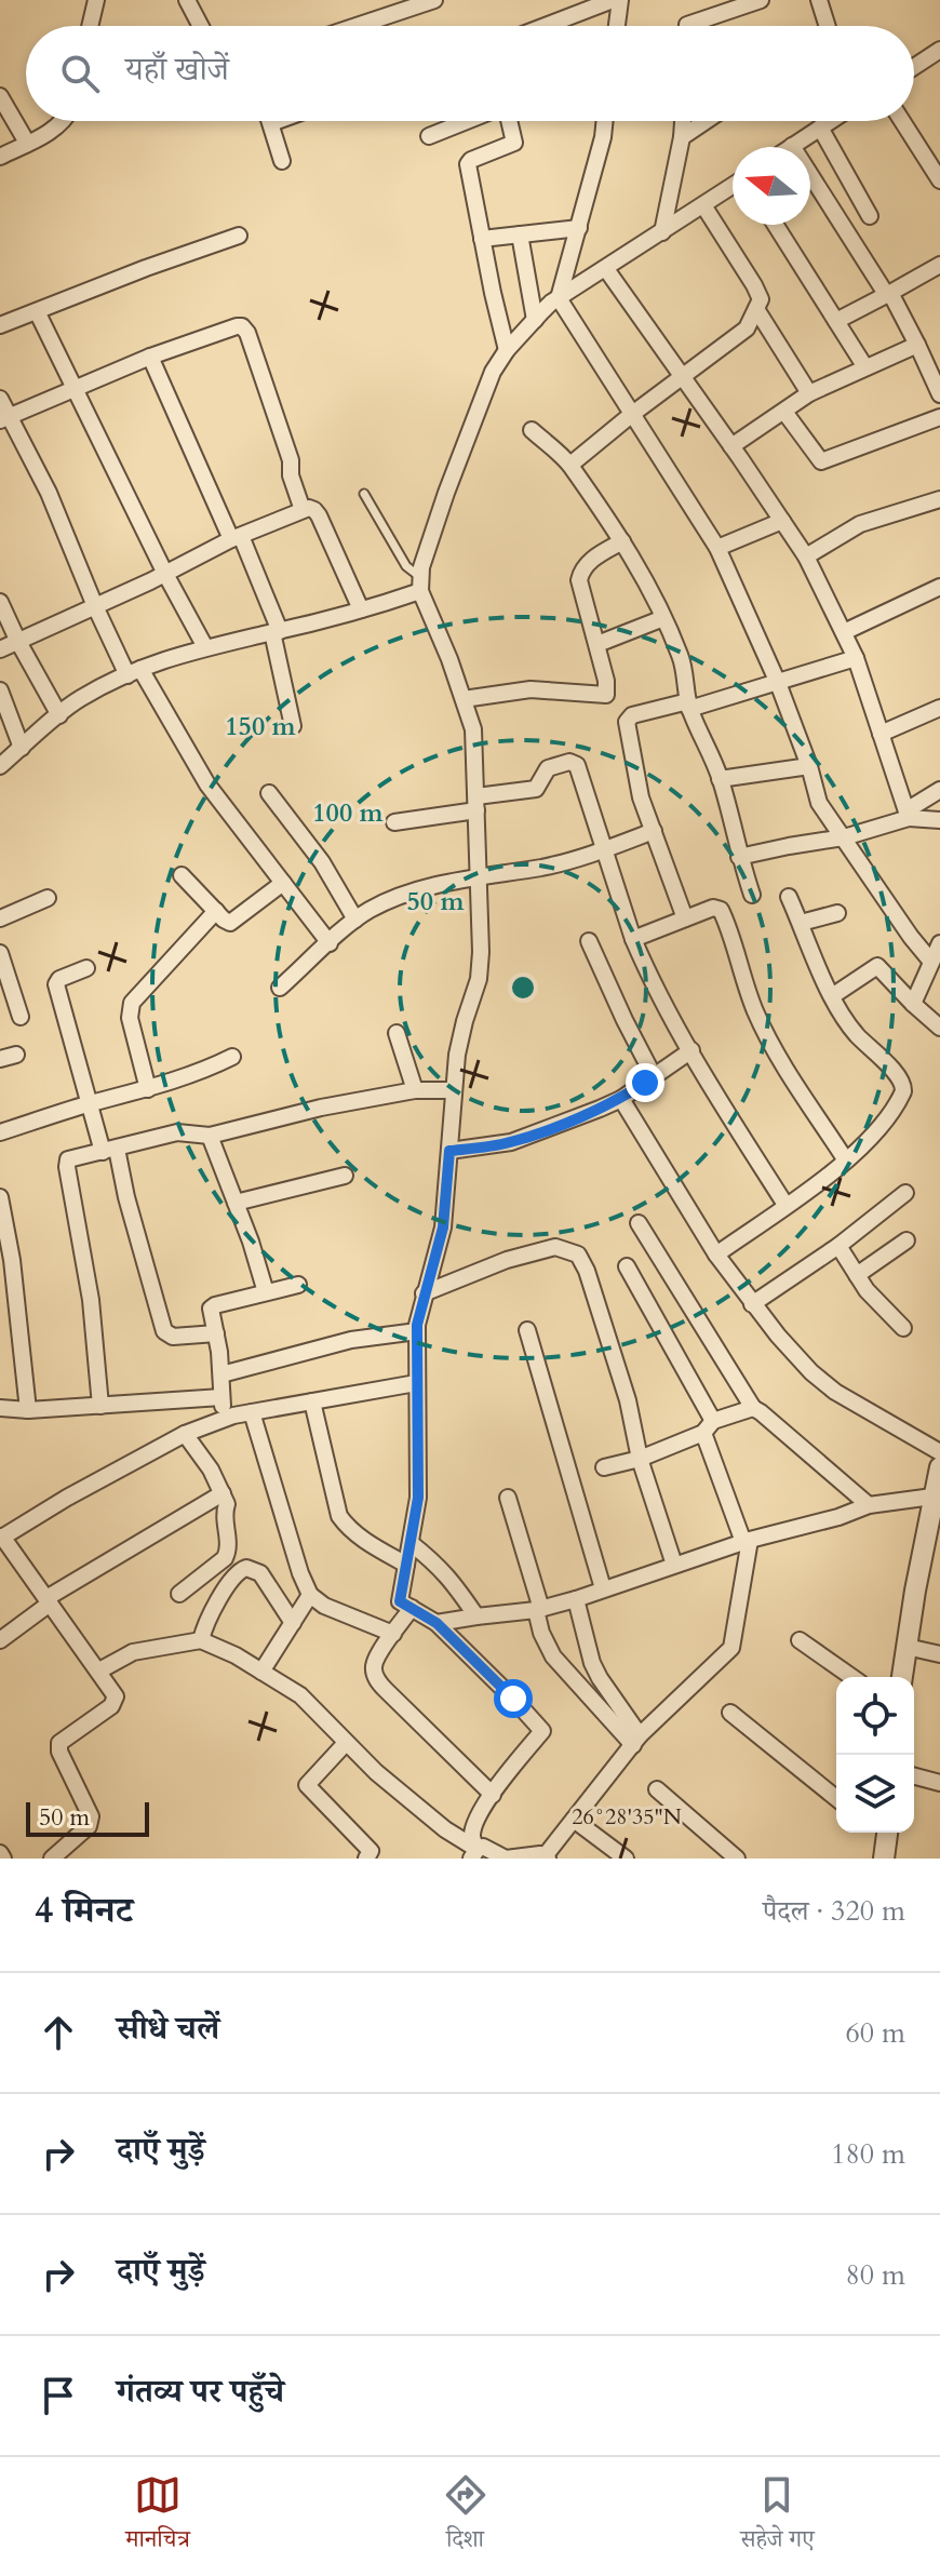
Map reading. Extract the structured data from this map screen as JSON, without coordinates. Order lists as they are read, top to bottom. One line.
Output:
{"scale_bar":"50 m","north":"left","page":{"search":"यहाँ खोजें","scale":"50 m","heading":["4 मिनट","पैदल · 320 m"],"list":[["सीधे चलें","60 m"],["दाएँ मुड़ें","180 m"],["दाएँ मुड़ें","80 m"],"गंतव्य पर पहुँचे"],"nav":["मानचित्र","दिशा","सहेजे गए"]},"coordinates":["26°28'35\"N"],"rings":["150 m","100 m","50 m"]}
